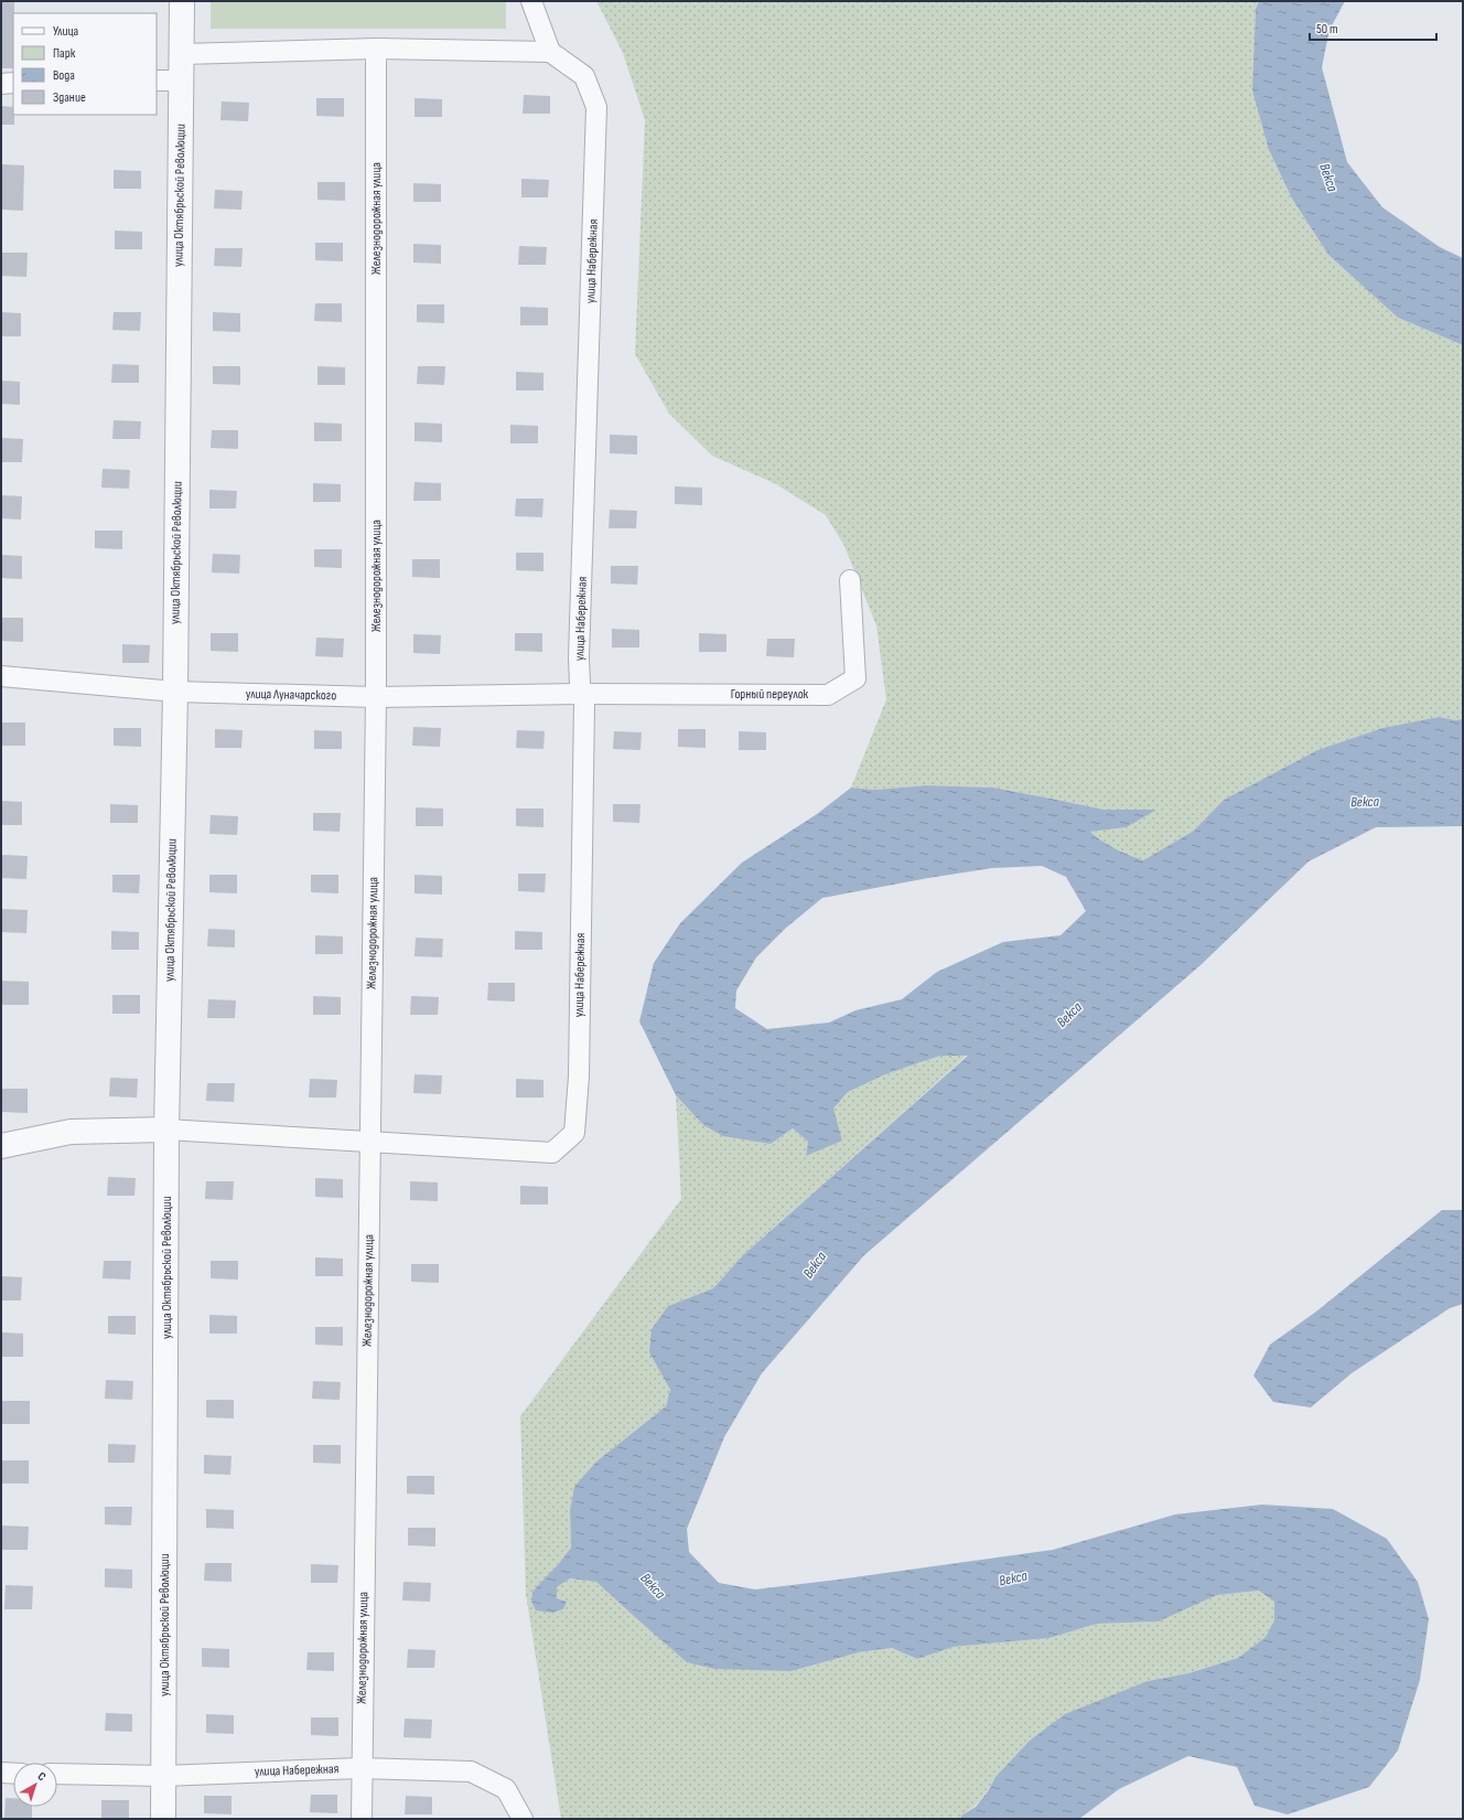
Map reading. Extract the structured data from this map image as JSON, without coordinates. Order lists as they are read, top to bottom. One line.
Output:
{"streets":{"street":["улица Октябрьской Революции","Железнодорожная улица","улица Набережная","Горный переулок","улица Луначарского"]},"crossings":[["улица Октябрьской Революции","улица Набережная"],["улица Октябрьской Революции","улица Луначарского"],["Железнодорожная улица","улица Набережная"],["Железнодорожная улица","улица Луначарского"],["улица Набережная","Горный переулок"],["улица Набережная","улица Луначарского"],["Горный переулок","улица Луначарского"]],"water":["Векса"],"legend":["Улица","Парк","Вода","Здание"],"scale_bar":"50 m","north":"top right"}
